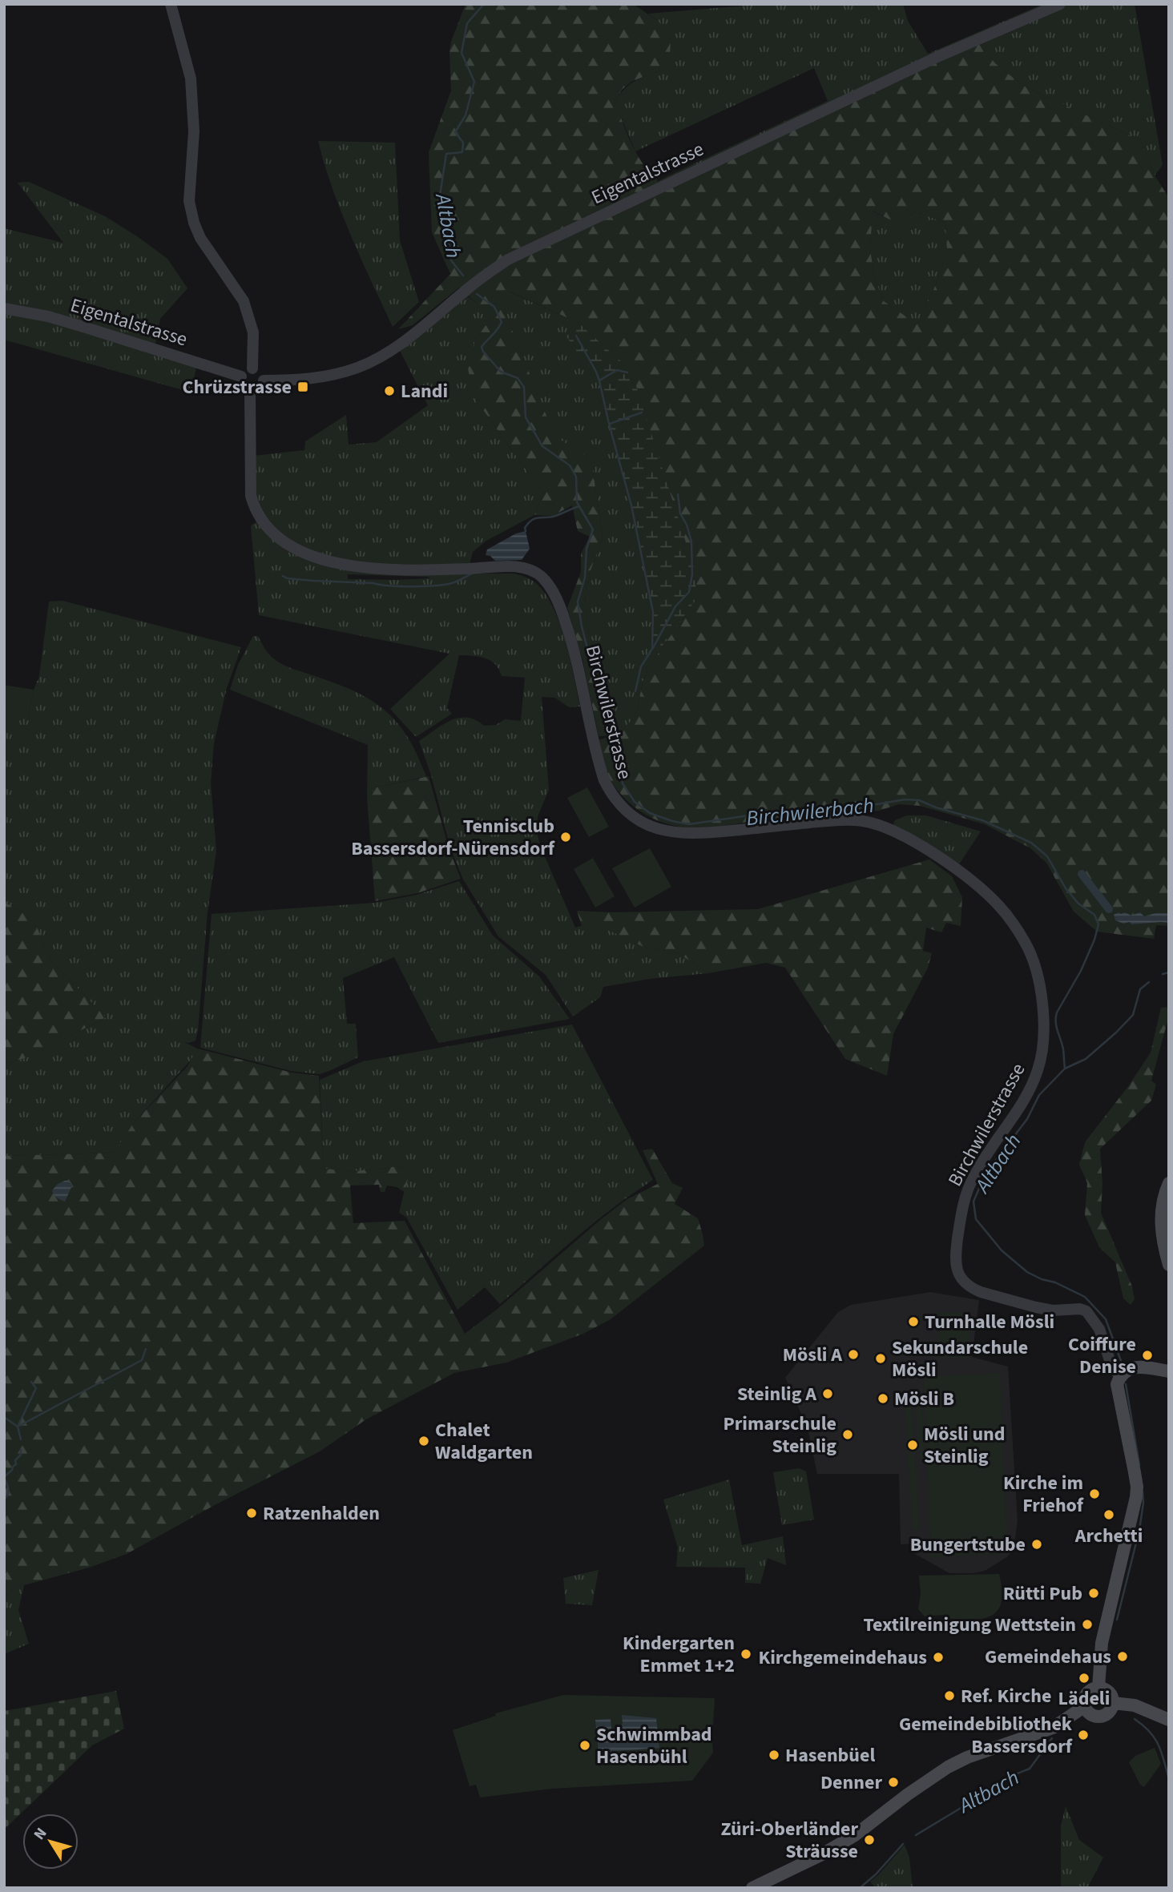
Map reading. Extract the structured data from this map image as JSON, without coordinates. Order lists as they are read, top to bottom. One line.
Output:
{"streets":{"street":["Eigentalstrasse","Birchwilerstrasse"]},"crossings":[["Eigentalstrasse","Birchwilerstrasse"]],"water":["Altbach","Birchwilerbach"],"places":{"transit":["Chrüzstrasse"],"other":["Landi","Tennisclub Bassersdorf-Nürensdorf","Turnhalle Mösli","Mösli A","Coiffure Denise","Sekundarschule Mösli","Steinlig A","Mösli B","Primarschule Steinlig","Chalet Waldgarten","Mösli und Steinlig","Kirche im Friehof","Ratzenhalden","Archetti","Bungertstube","Rütti Pub","Textilreinigung Wettstein","Kindergarten Emmet 1+2","Gemeindehaus","Kirchgemeindehaus","Lädeli","Ref. Kirche","Gemeindebibliothek Bassersdorf","Schwimmbad Hasenbühl","Hasenbüel","Denner","Züri-Oberländer Sträusse"]},"north":"top left"}
